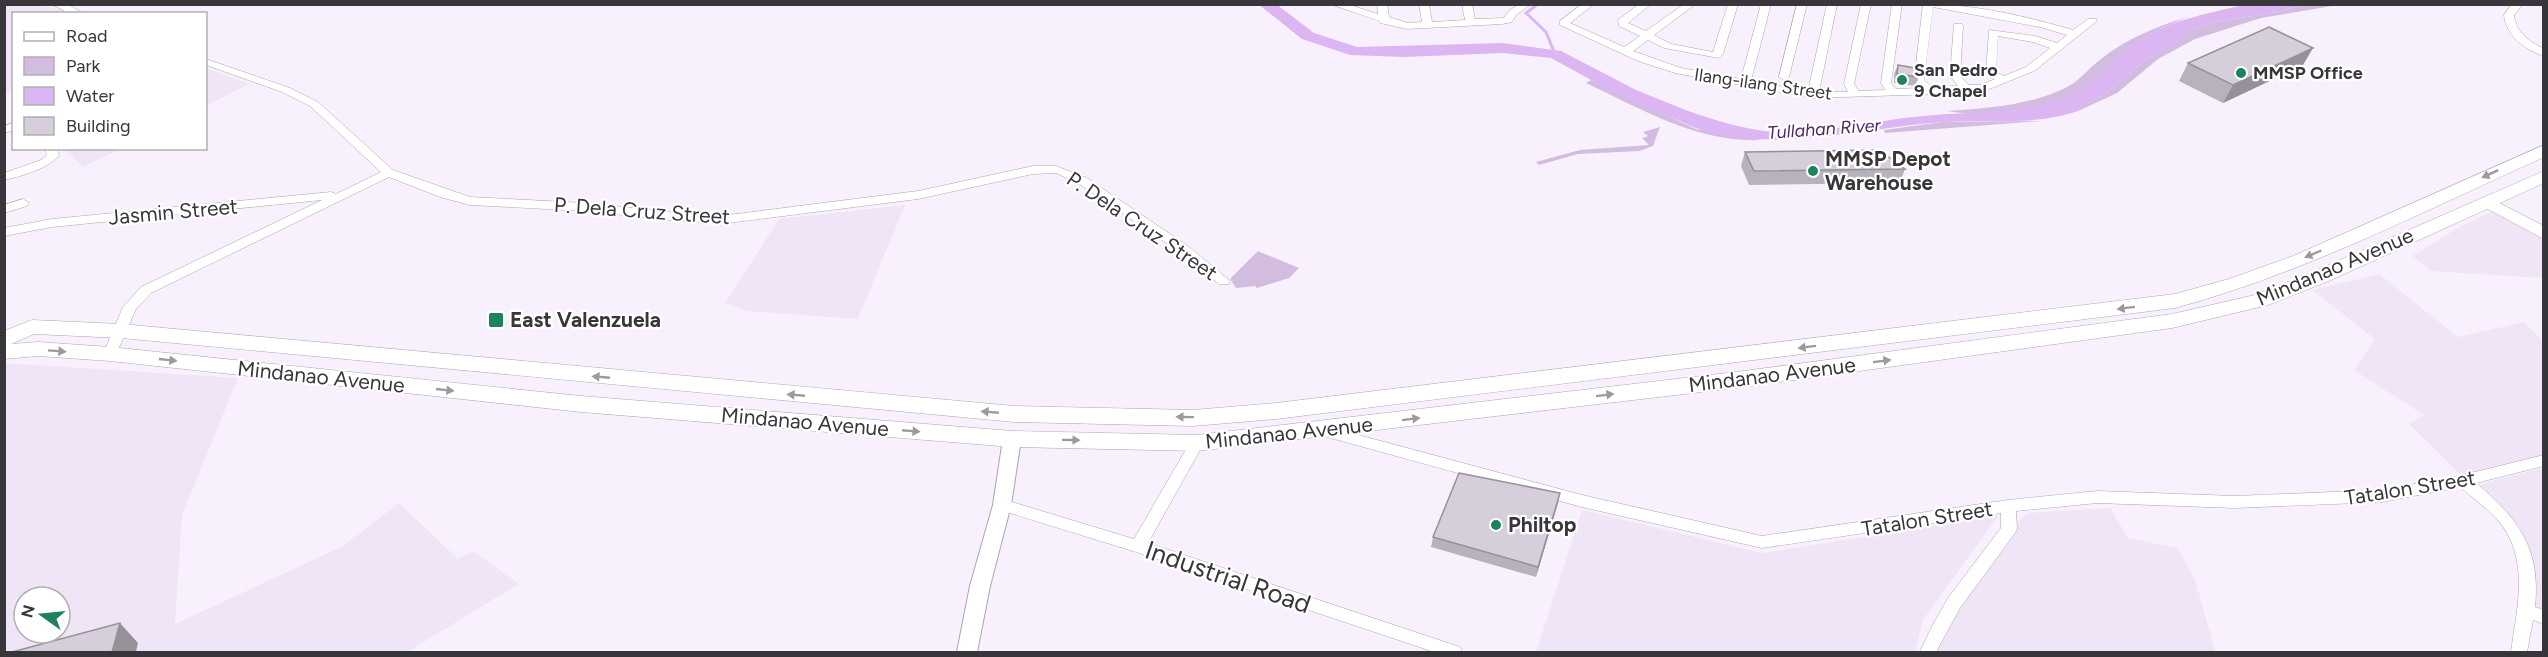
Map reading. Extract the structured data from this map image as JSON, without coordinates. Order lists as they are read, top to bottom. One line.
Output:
{"streets":{"main road":["Mindanao Avenue"],"street":["Ilang-ilang Street","P. Dela Cruz Street","Jasmin Street","Tatalon Street","Industrial Road"]},"crossings":[["Mindanao Avenue","Tatalon Street"]],"water":["Tullahan River"],"places":{"other":["MMSP Office","San Pedro 9 Chapel","MMSP Depot Warehouse","Philtop"],"transit":["East Valenzuela"]},"legend":["Road","Park","Water","Building"],"north":"left"}
